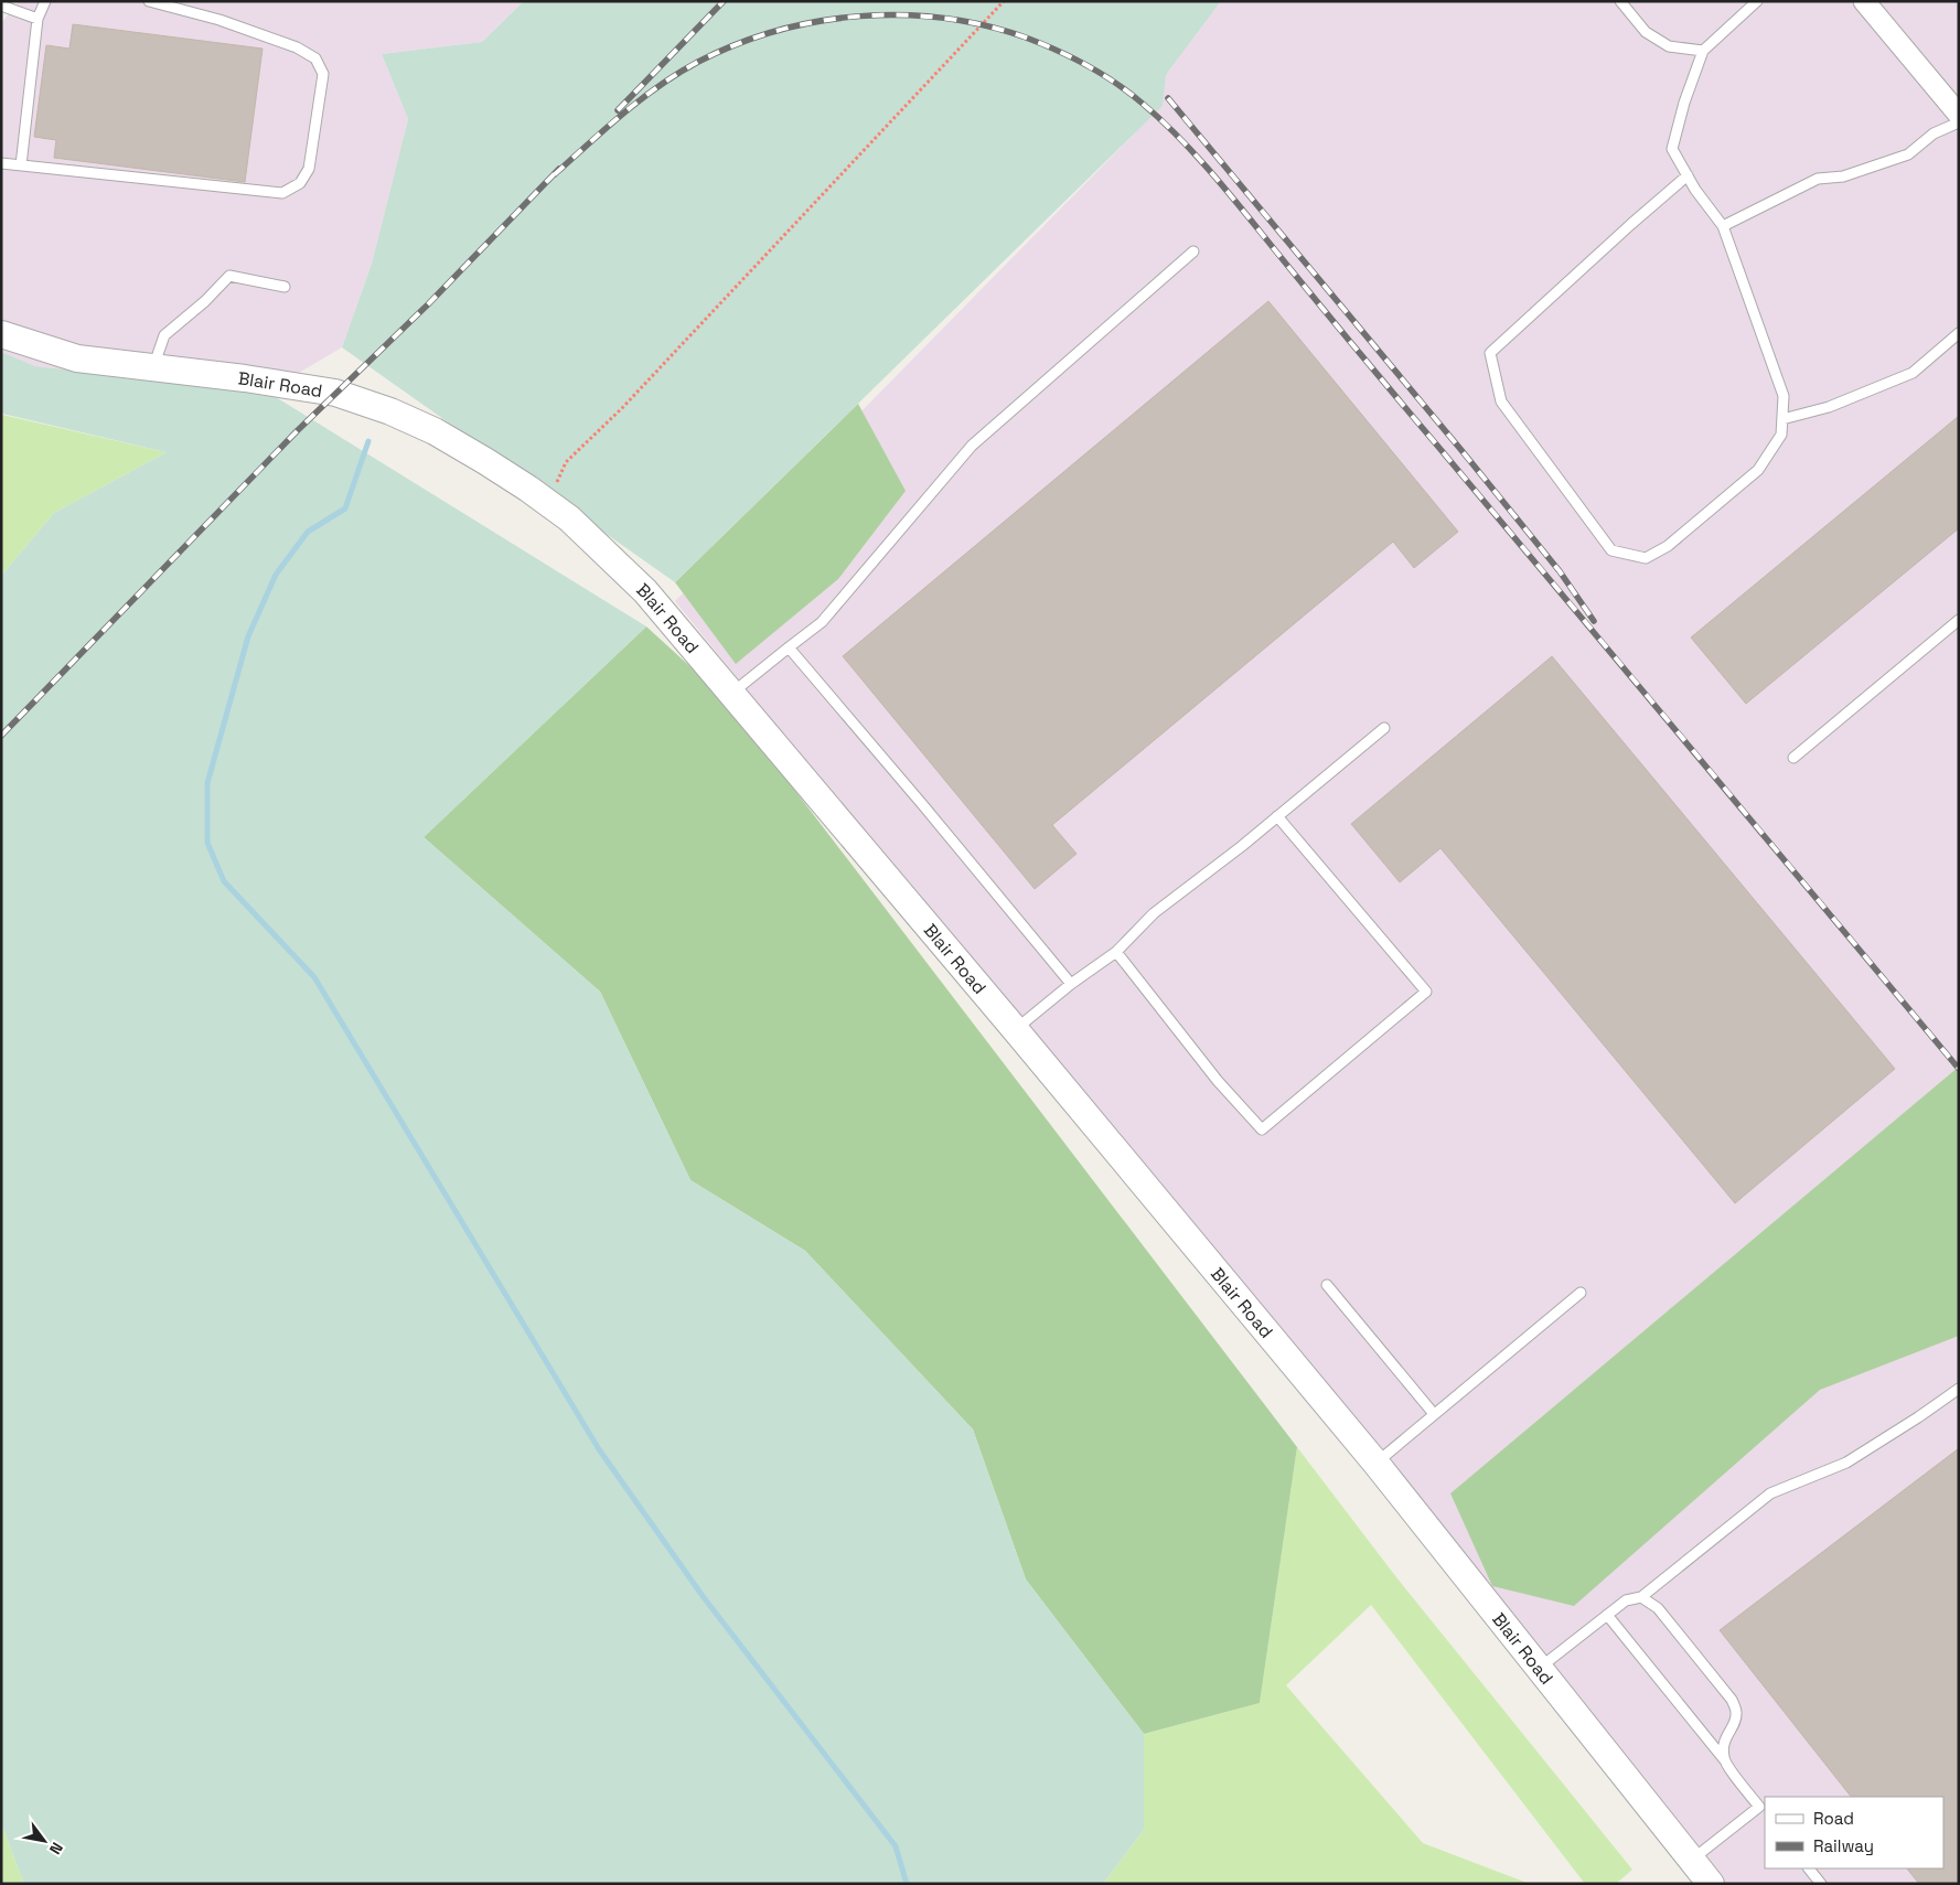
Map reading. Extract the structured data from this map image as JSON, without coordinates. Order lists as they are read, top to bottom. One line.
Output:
{"streets":{"street":["Blair Road"]},"legend":["Road","Railway"],"north":"bottom right"}
